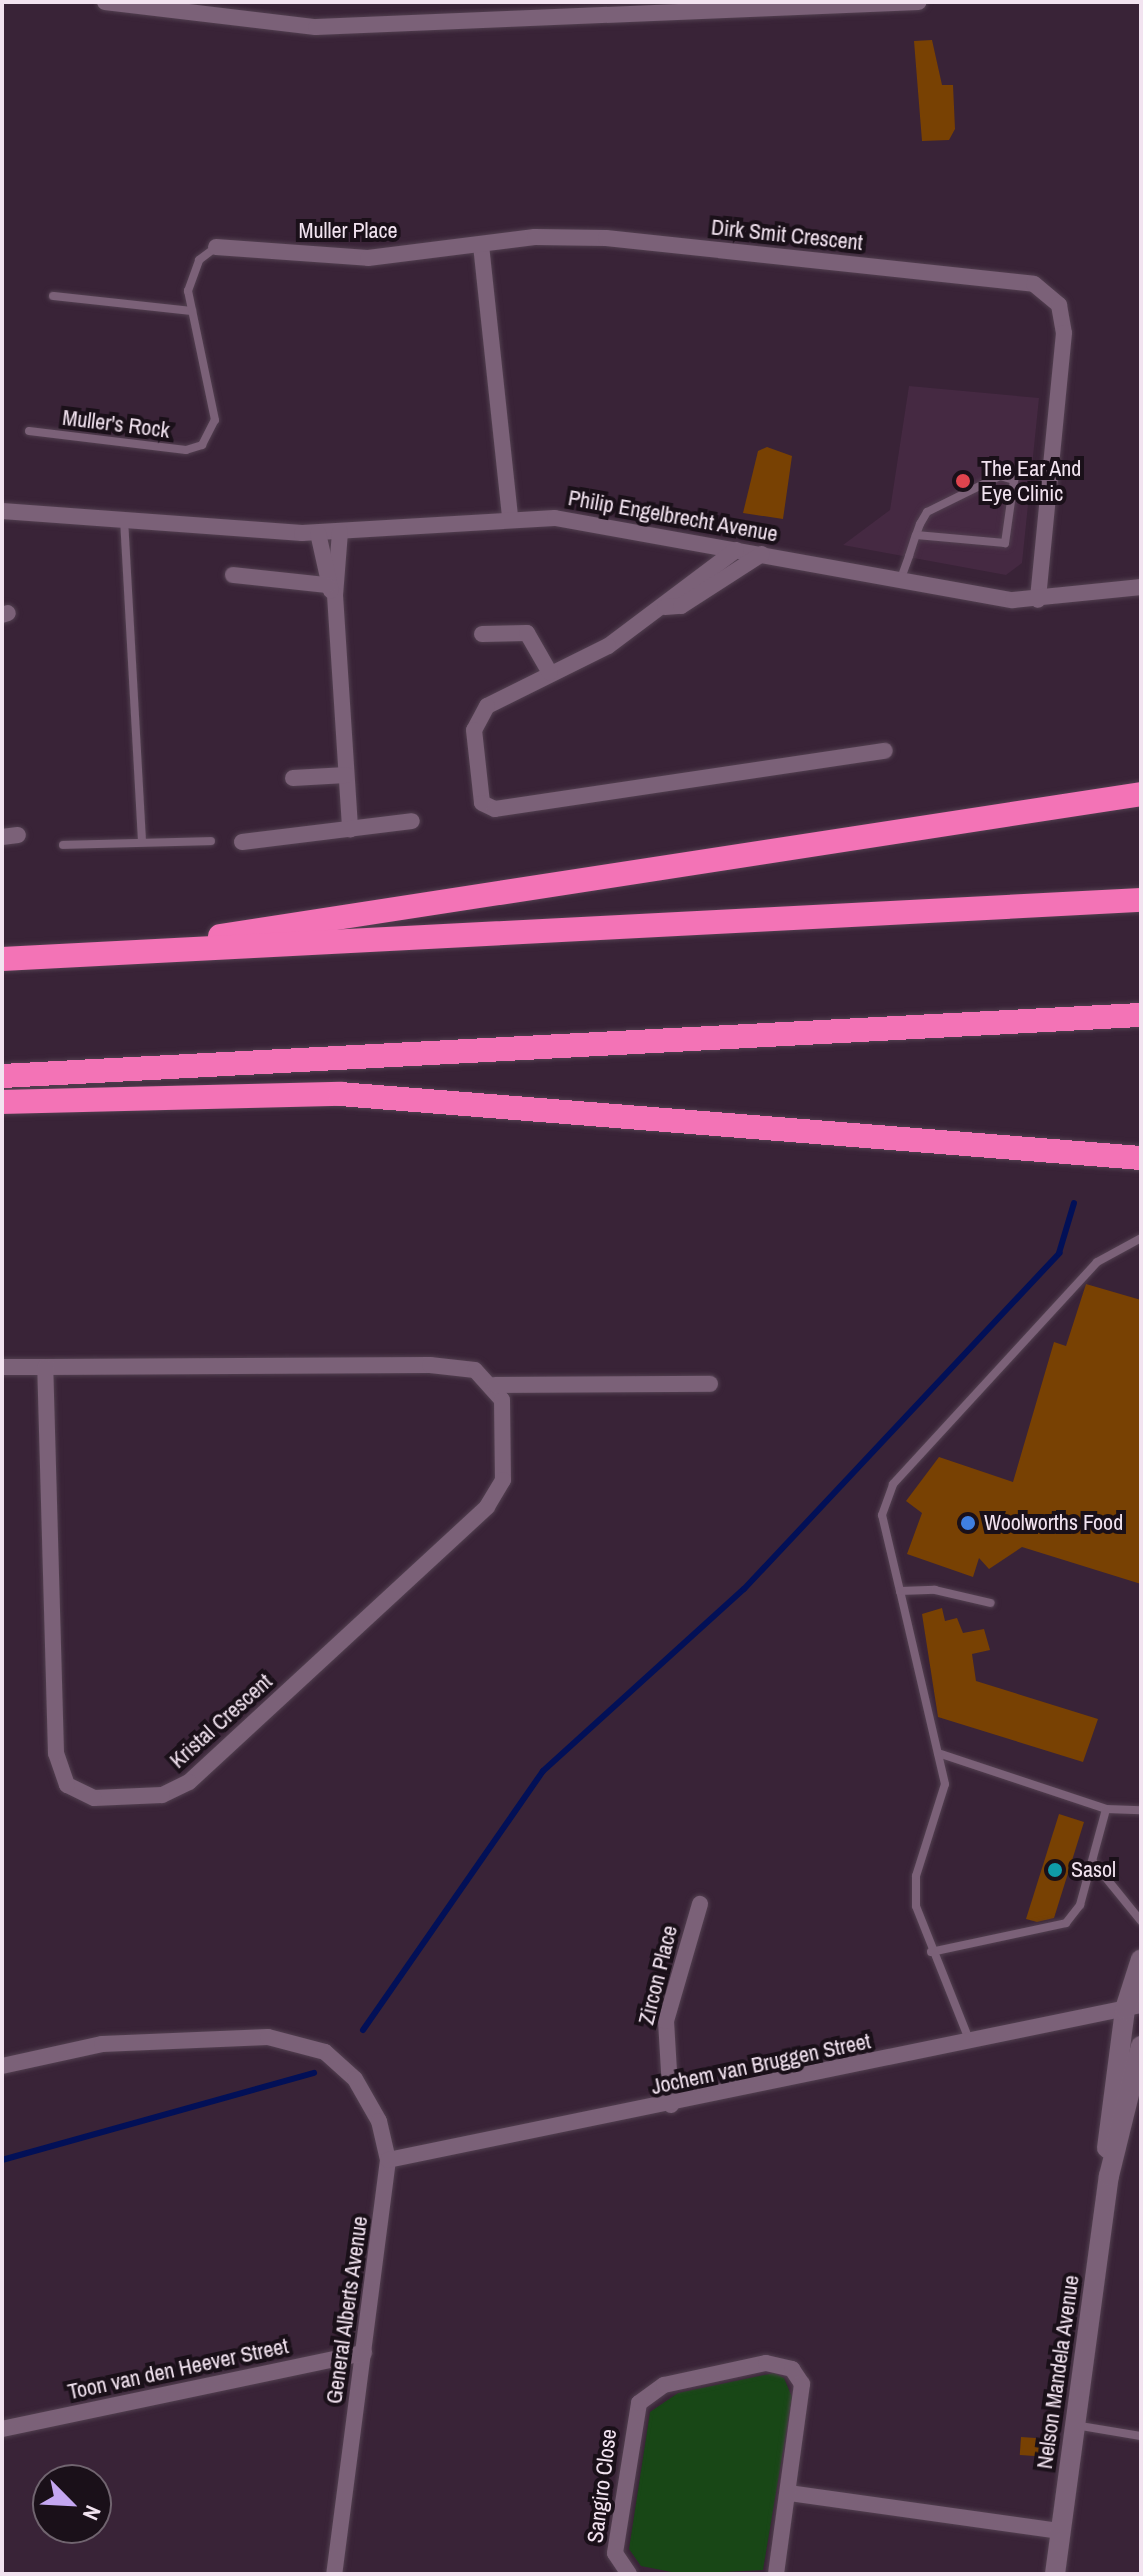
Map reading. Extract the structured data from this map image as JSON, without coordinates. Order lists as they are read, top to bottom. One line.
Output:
{"streets":{"street":["Muller Place","Dirk Smit Crescent","Philip Engelbrecht Avenue","Kristal Crescent","Zircon Place","Jochem van Bruggen Street","General Alberts Avenue","Toon van den Heever Street","Nelson Mandela Avenue","Sangiro Close"],"lane":["Muller's Rock"]},"crossings":[["Muller Place","Dirk Smit Crescent"],["Muller Place","Muller's Rock"],["Dirk Smit Crescent","Philip Engelbrecht Avenue"],["Zircon Place","Jochem van Bruggen Street"],["Jochem van Bruggen Street","General Alberts Avenue"],["Jochem van Bruggen Street","Nelson Mandela Avenue"],["General Alberts Avenue","Toon van den Heever Street"]],"places":["The Ear And Eye Clinic","Woolworths Food","Sasol"],"north":"bottom right"}
